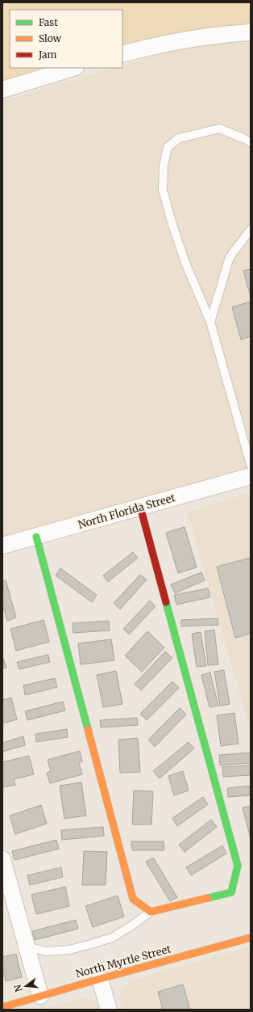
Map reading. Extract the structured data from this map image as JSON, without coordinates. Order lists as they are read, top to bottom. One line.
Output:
{"streets":{"street":["North Florida Street","North Myrtle Street"]},"legend":["Fast","Slow","Jam"],"north":"left"}
